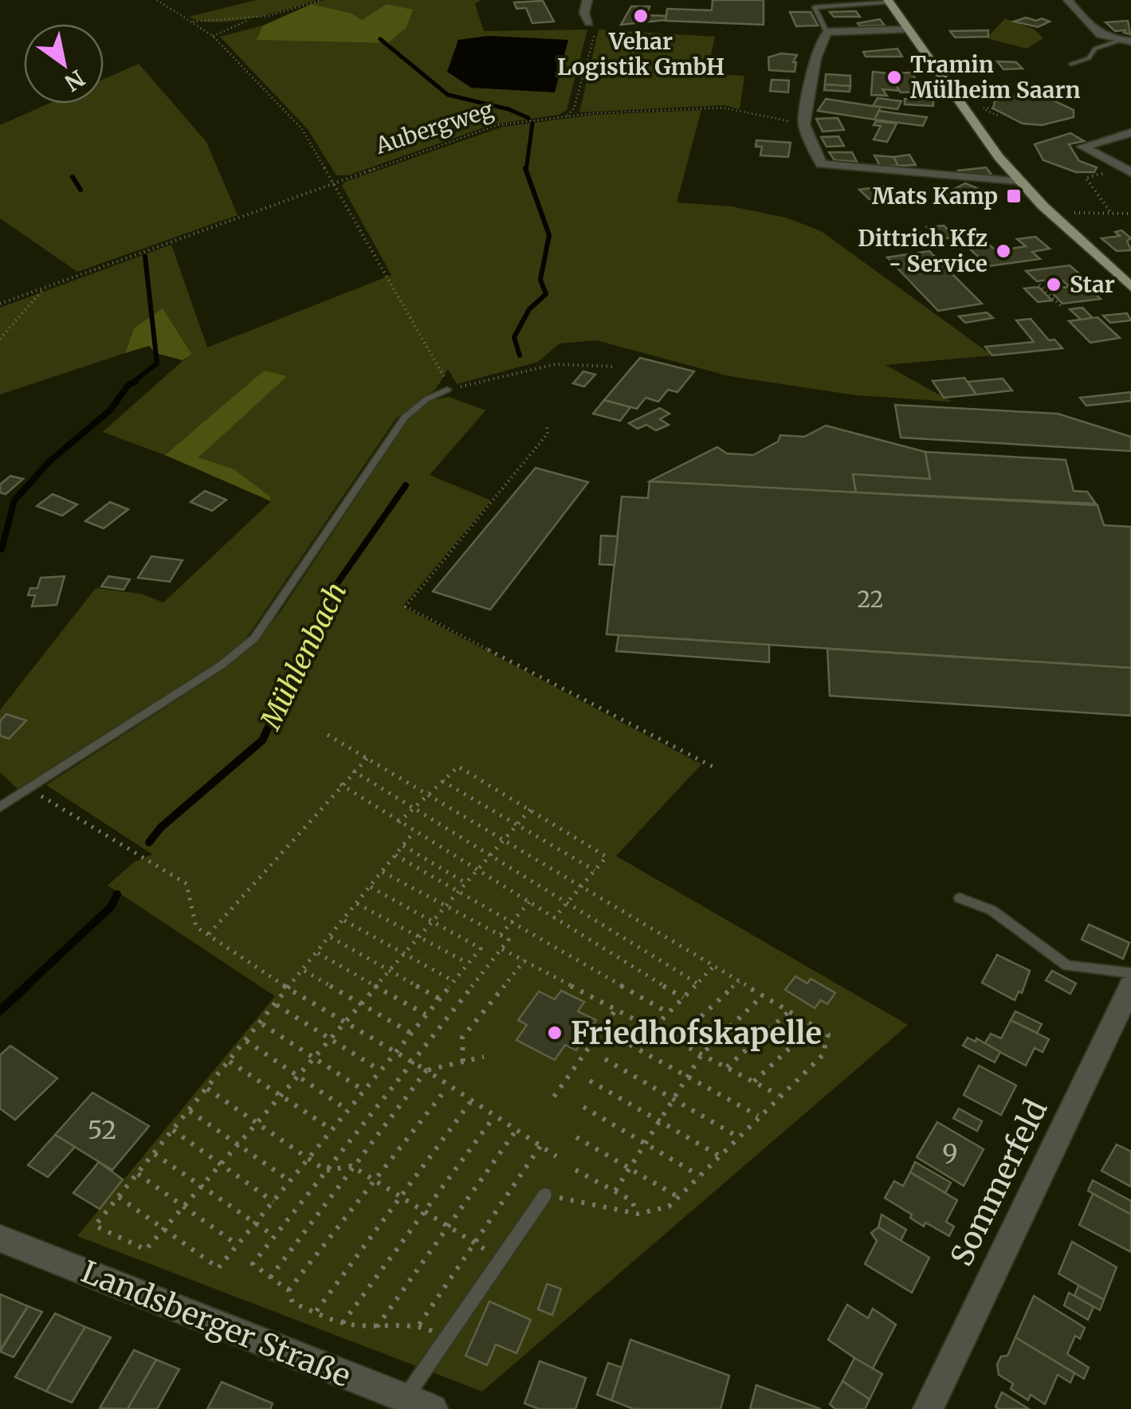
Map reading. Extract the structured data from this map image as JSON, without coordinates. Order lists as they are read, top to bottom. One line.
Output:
{"streets":{"street":["Sommerfeld","Landsberger Straße"],"path":["Aubergweg"]},"water":["Mühlenbach"],"places":{"other":["Vehar Logistik GmbH","Tramin Mülheim Saarn","Dittrich Kfz - Service","Star","Friedhofskapelle"],"transit":["Mats Kamp"]},"house_numbers":["22","52","9"],"north":"bottom right"}
